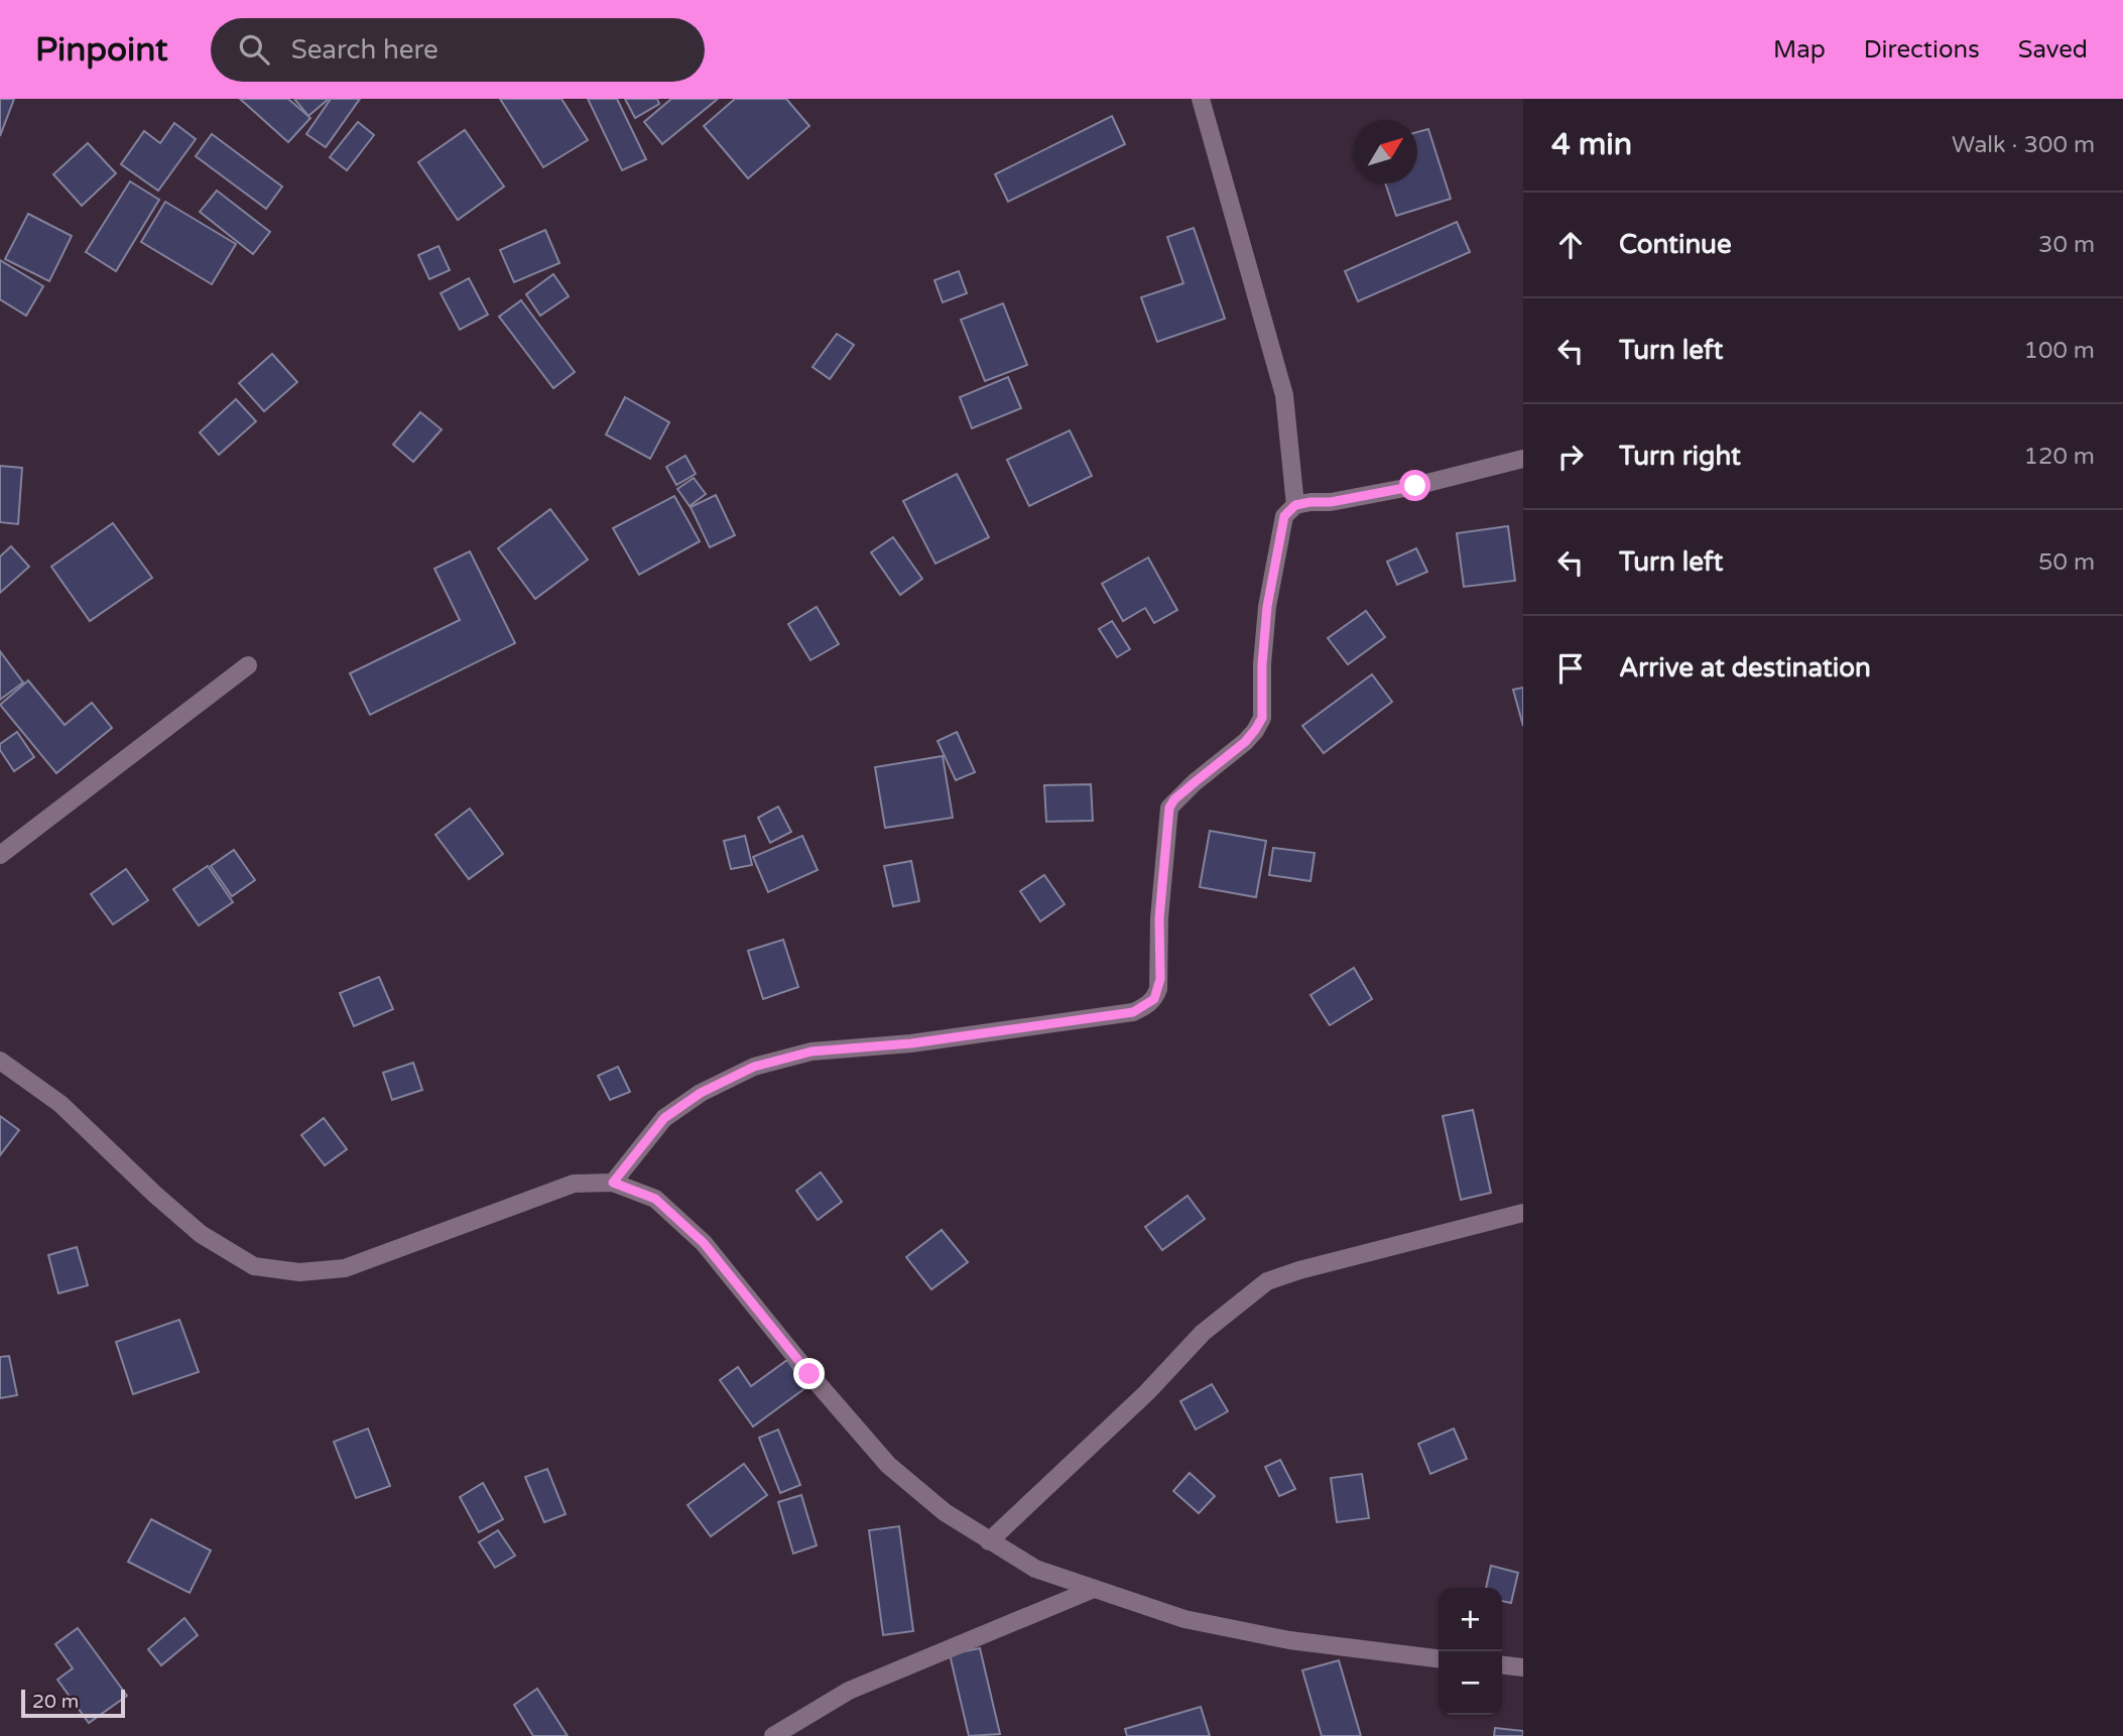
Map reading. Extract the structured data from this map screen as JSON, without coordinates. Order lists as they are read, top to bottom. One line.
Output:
{"scale_bar":"20 m","north":"top right","page":{"header":"Pinpoint","search":"Search here","nav":["Map","Directions","Saved"],"heading":["4 min","Walk · 300 m"],"list":[["Continue","30 m"],["Turn left","100 m"],["Turn right","120 m"],["Turn left","50 m"],"Arrive at destination"],"map_buttons":["+","−"],"scale":"20 m"}}
